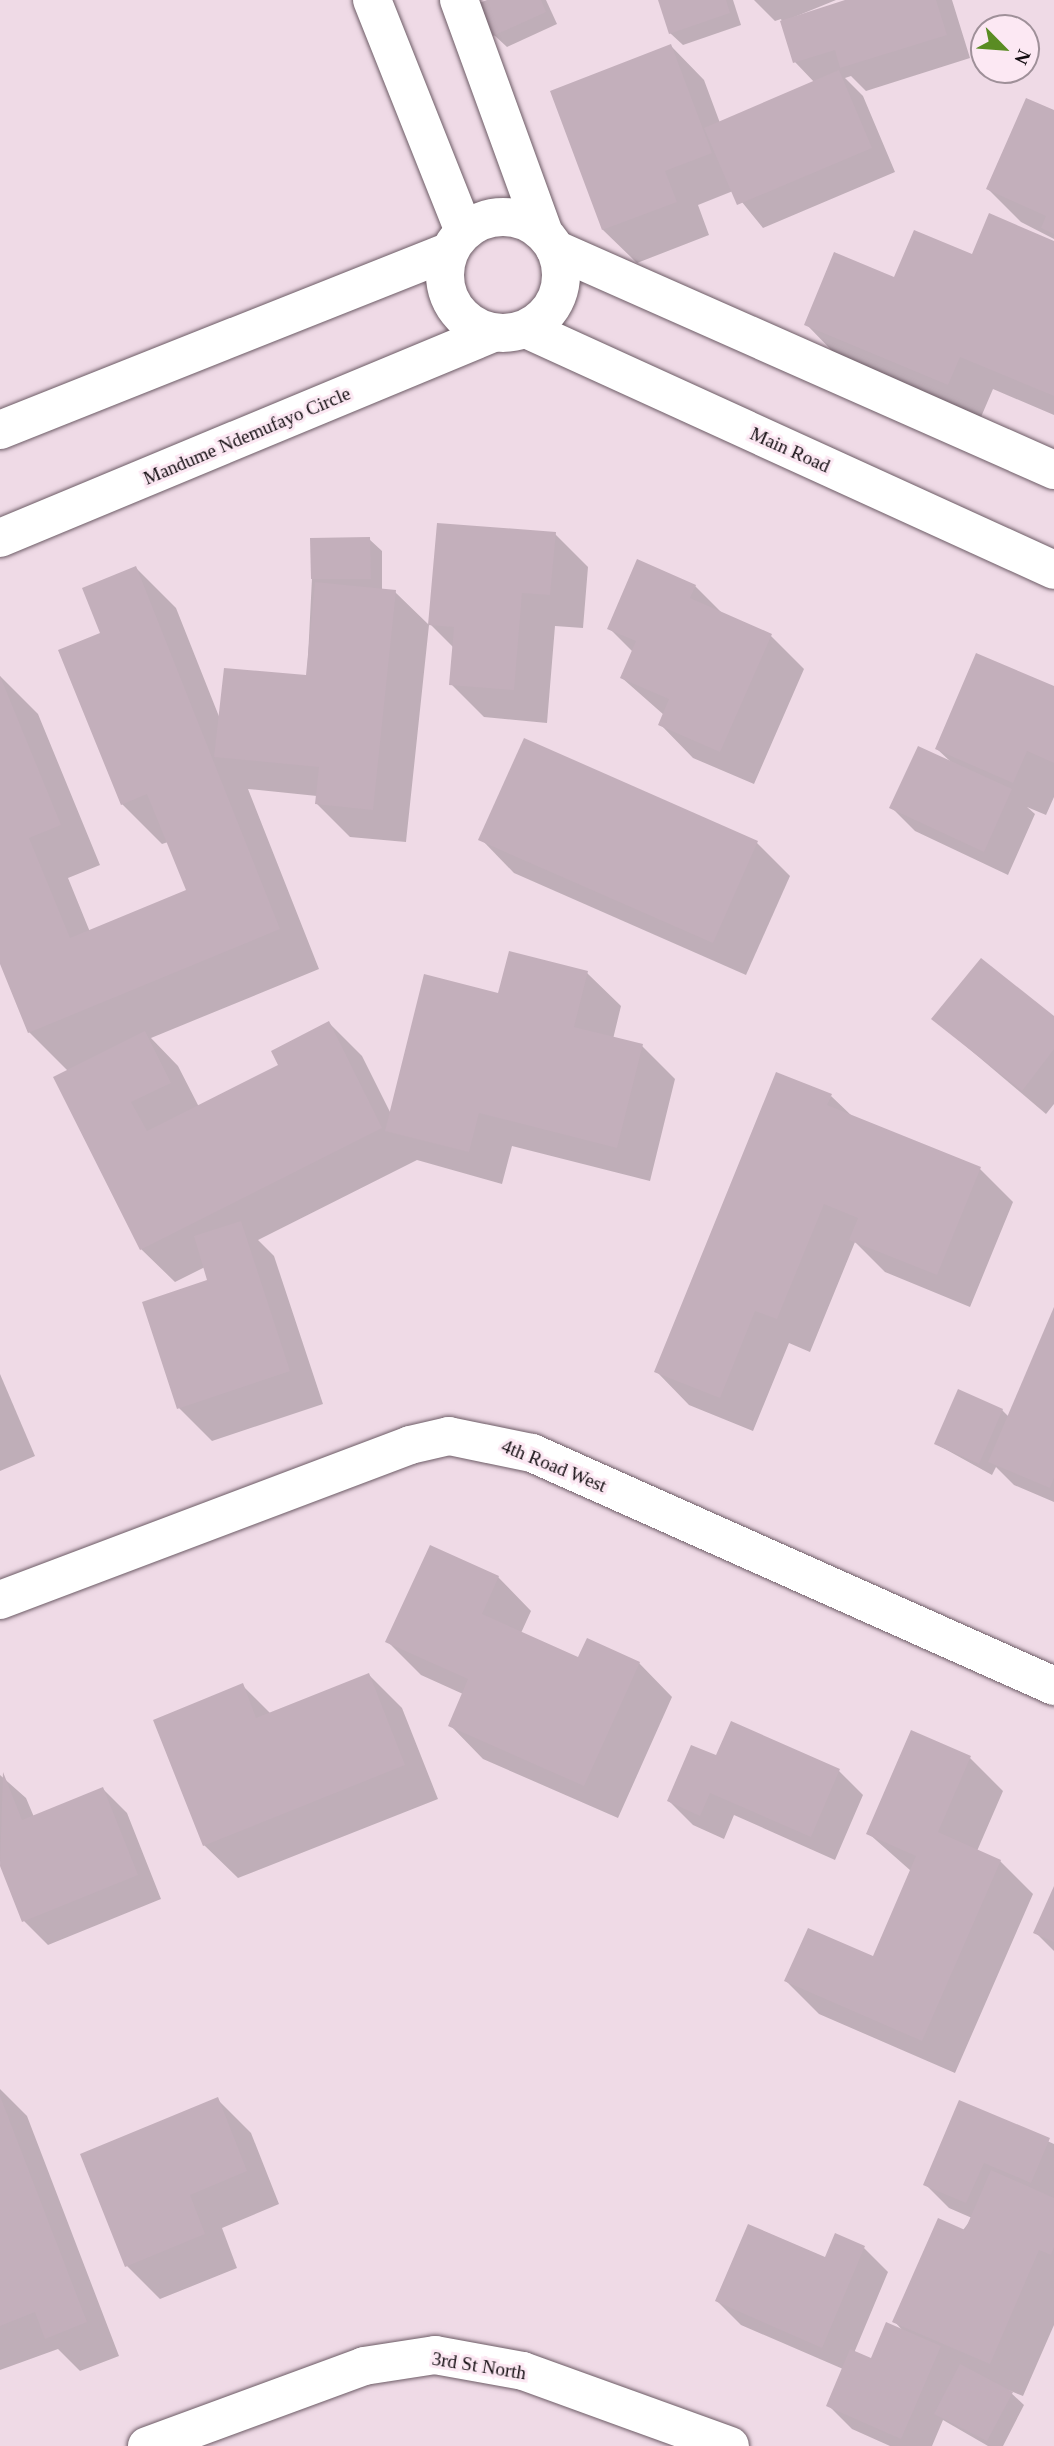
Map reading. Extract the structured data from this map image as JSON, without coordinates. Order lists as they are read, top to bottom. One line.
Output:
{"streets":{"street":["Mandume Ndemufayo Circle","Main Road","4th Road West","3rd St North"]},"crossings":[["Mandume Ndemufayo Circle","Main Road"]],"north":"bottom right"}
